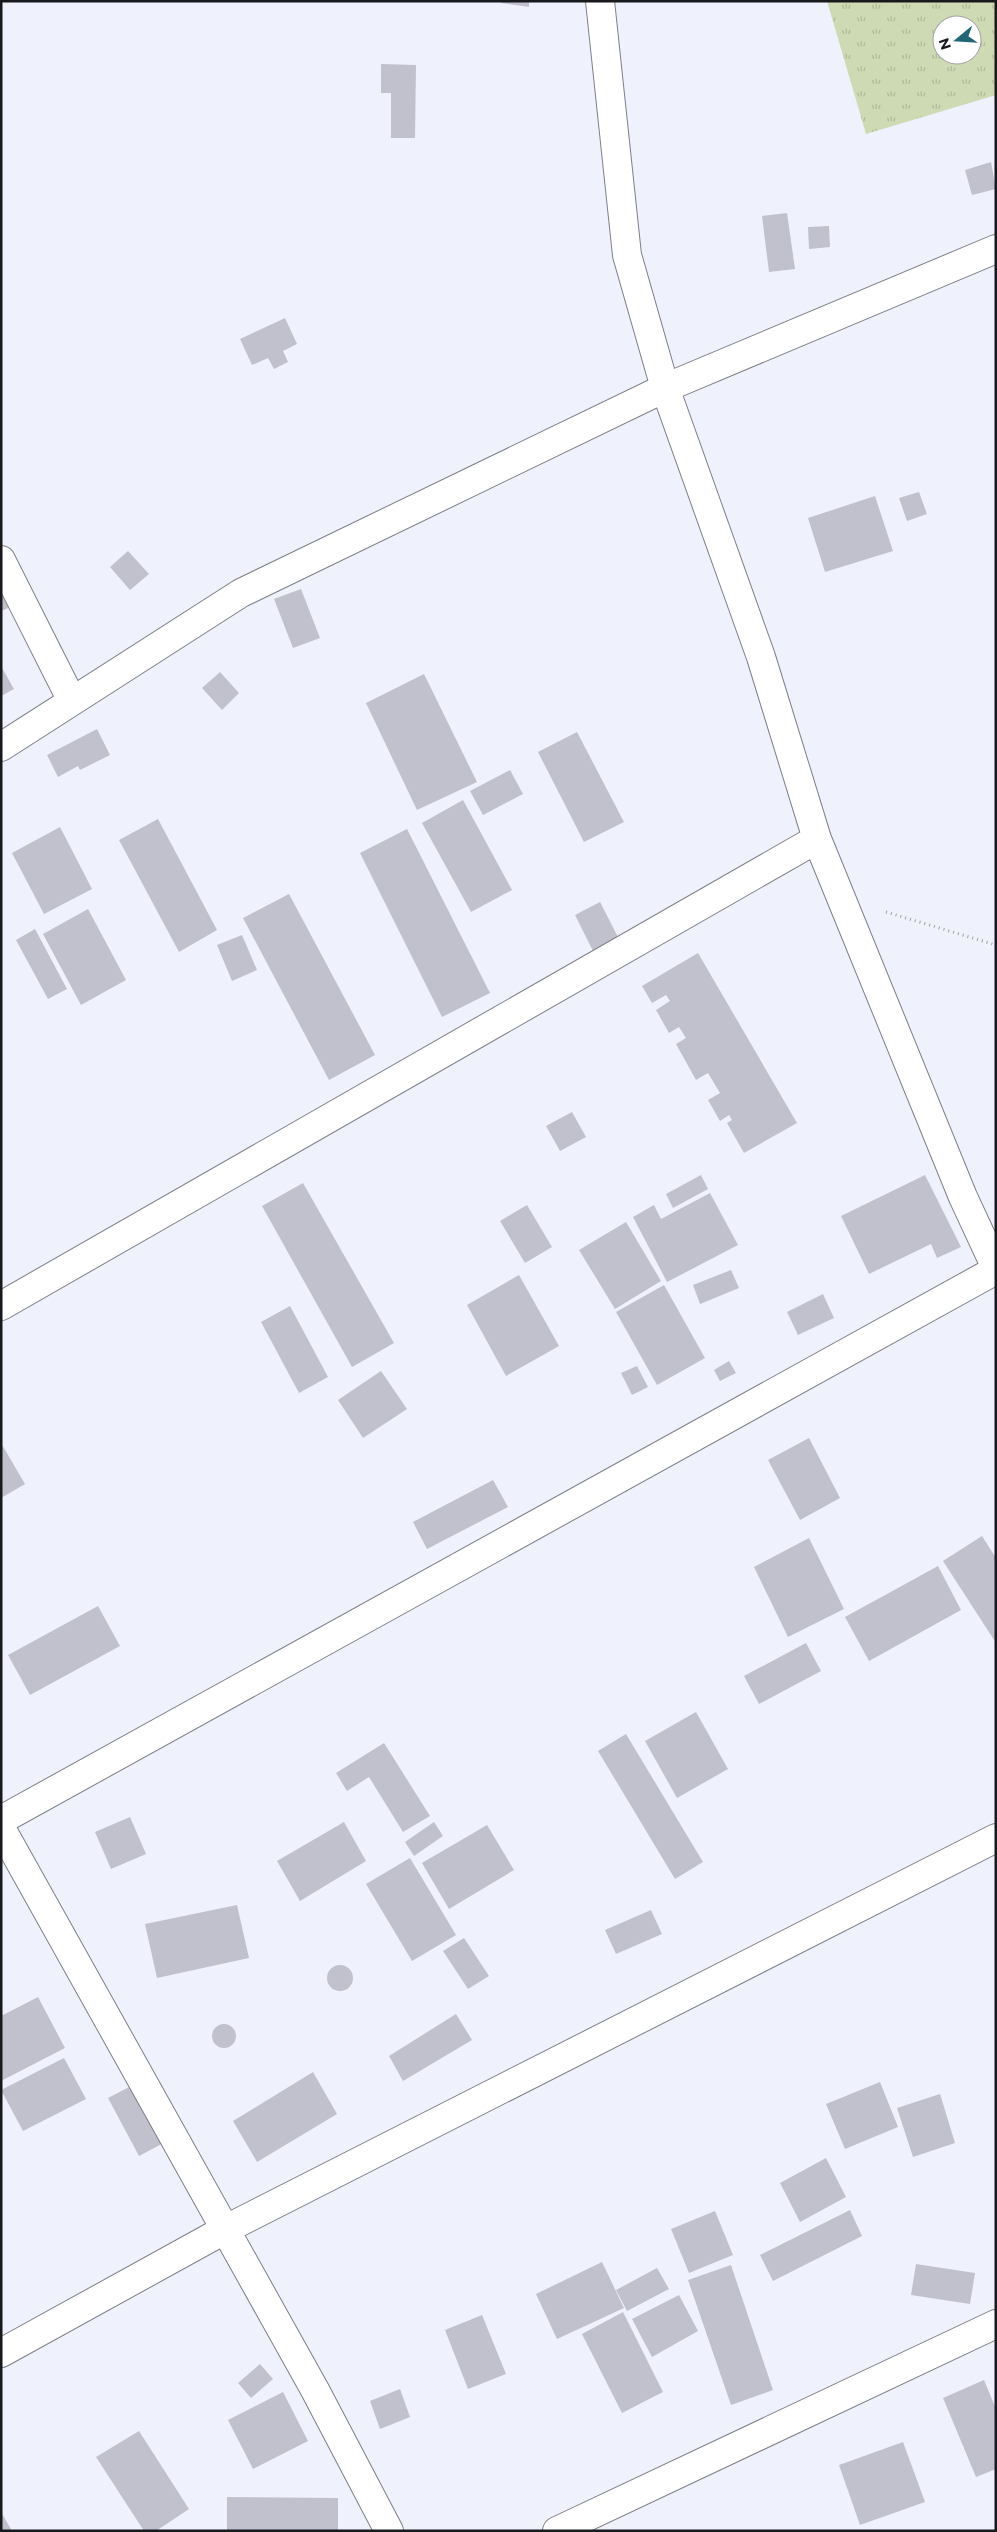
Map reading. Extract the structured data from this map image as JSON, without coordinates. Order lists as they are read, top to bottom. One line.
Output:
{"north":"left"}
